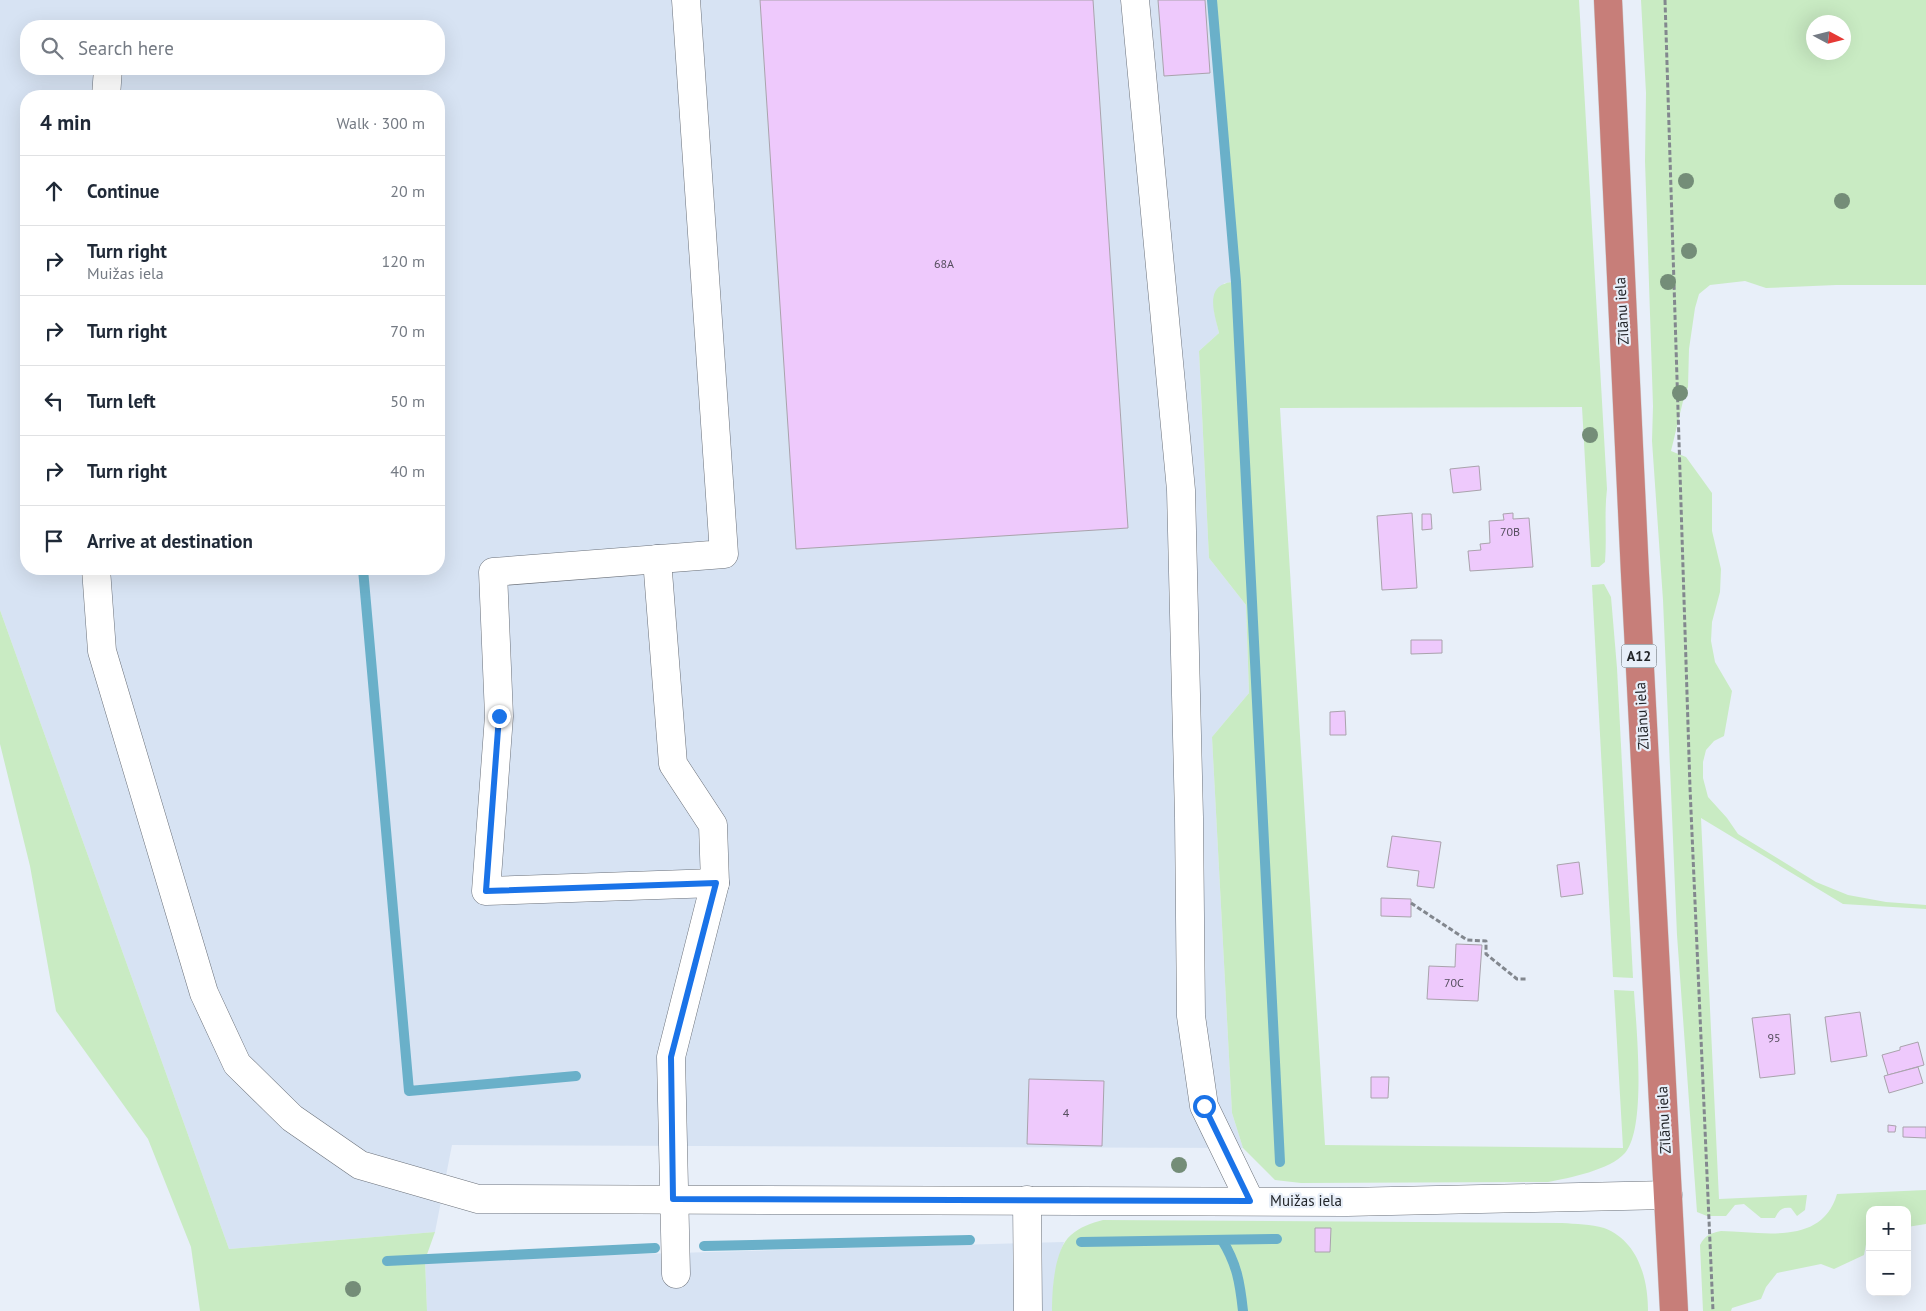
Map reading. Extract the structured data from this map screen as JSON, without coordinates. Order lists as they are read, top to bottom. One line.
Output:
{"streets":{"highway":["Zīlānu iela","A12"],"street":["Muižas iela"]},"crossings":[["Zīlānu iela","Muižas iela"]],"house_numbers":["68A","70B","70C","95","4"],"north":"right","page":{"search":"Search here","heading":["4 min","Walk · 300 m"],"list":[["Continue","20 m"],["Turn right","Muižas iela","120 m"],["Turn right","70 m"],["Turn left","50 m"],["Turn right","40 m"],"Arrive at destination"],"map_buttons":["+","−"]}}
